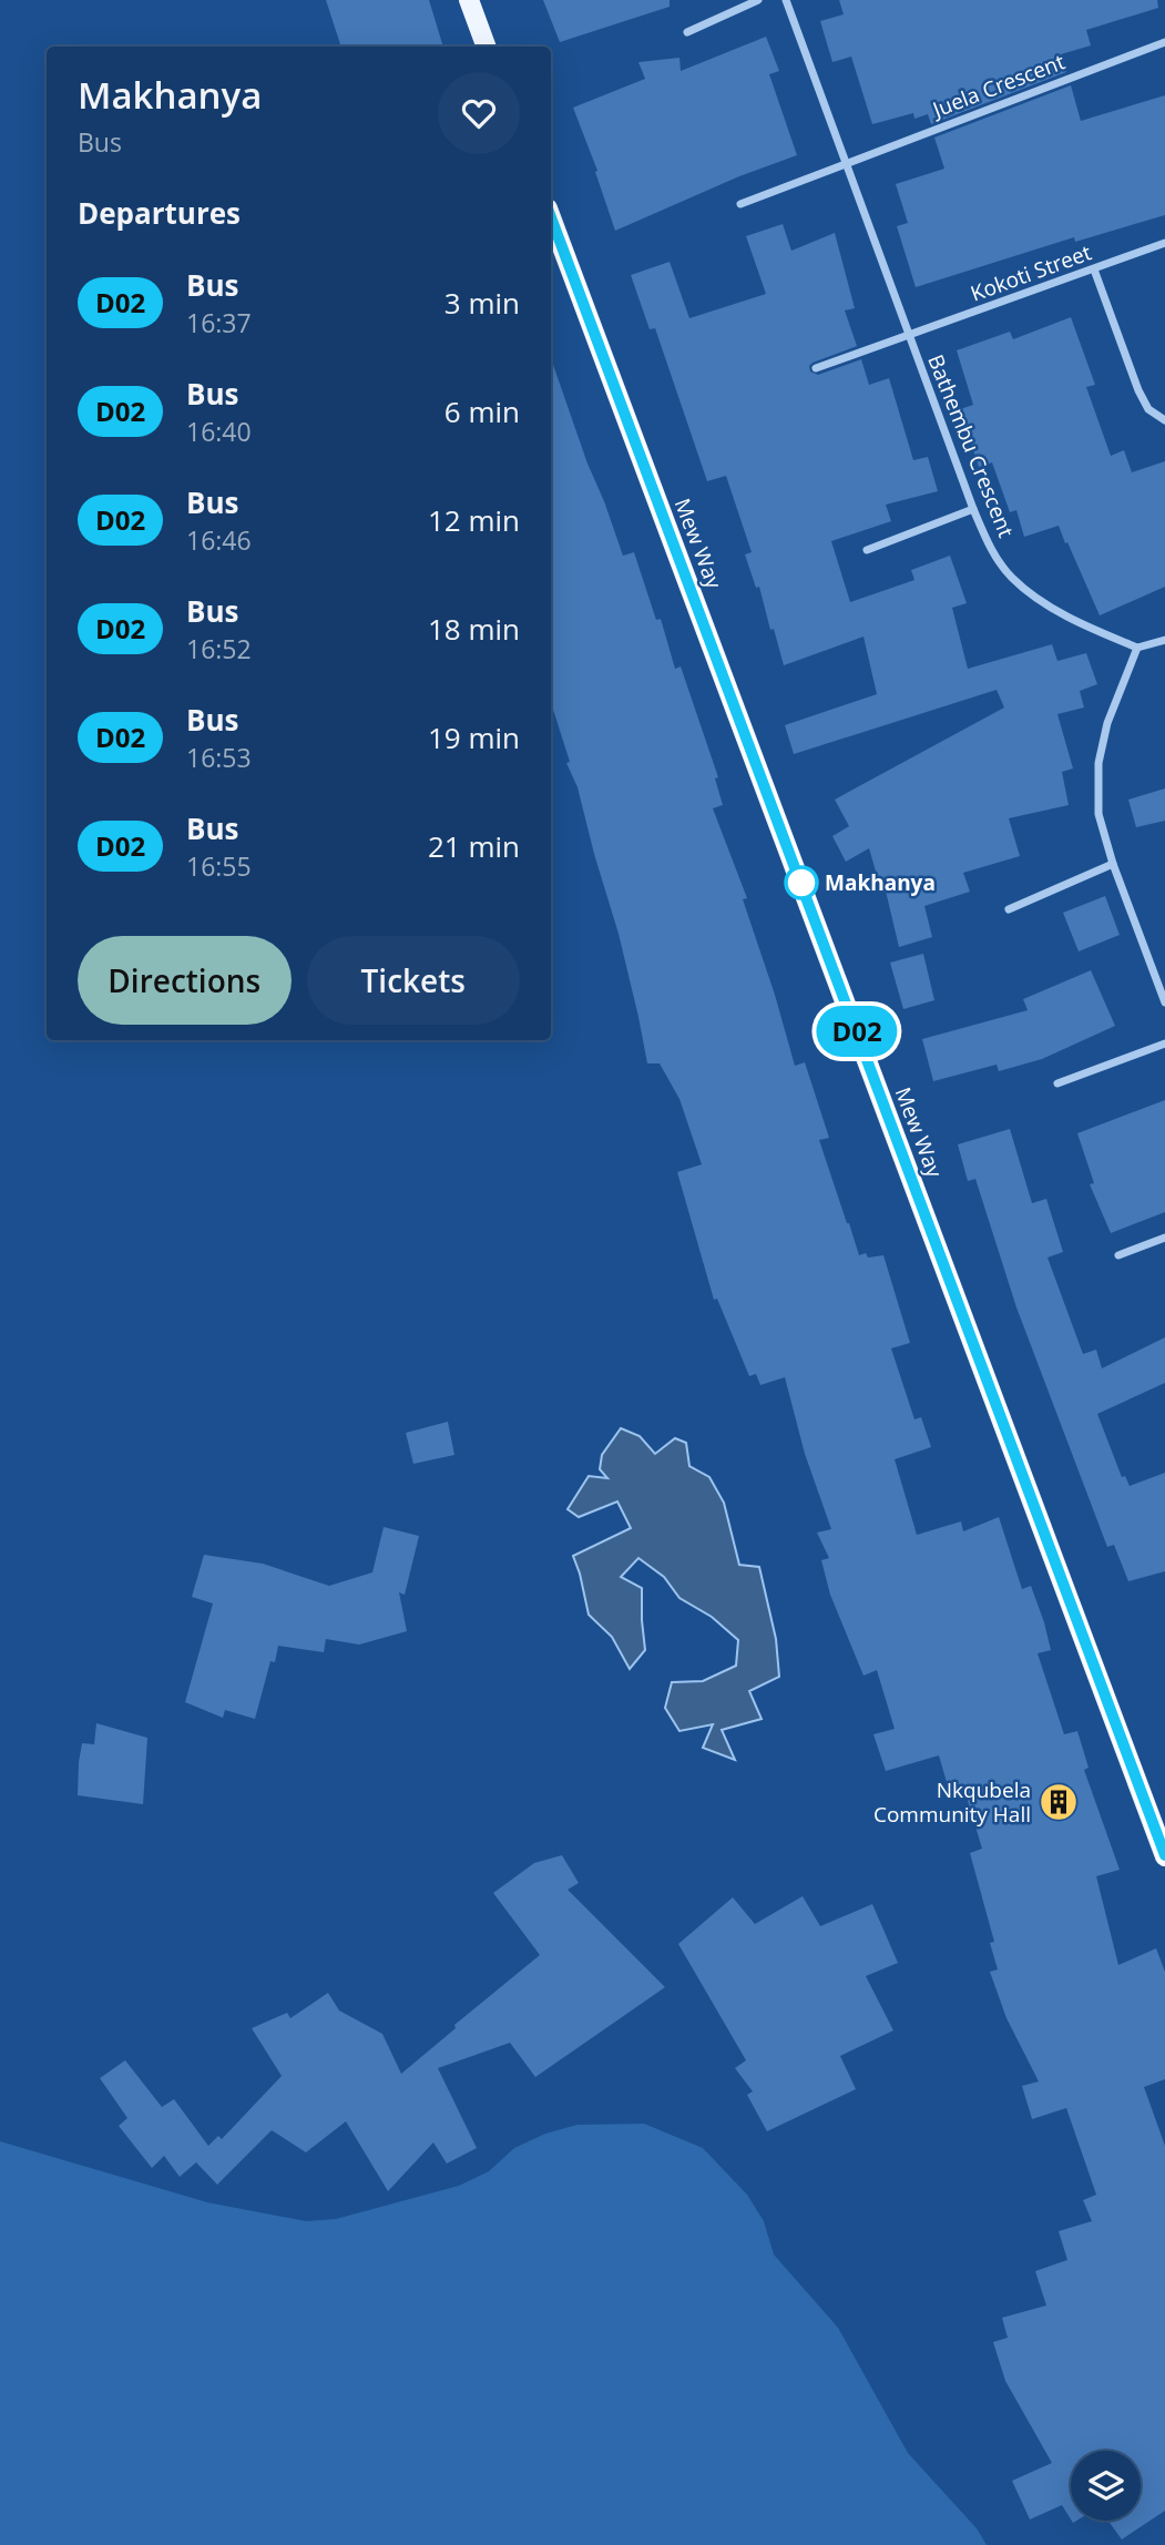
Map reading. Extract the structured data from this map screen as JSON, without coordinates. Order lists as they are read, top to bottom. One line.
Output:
{"streets":{"main road":["Mew Way"],"street":["Juela Crescent","Kokoti Street","Bathembu Crescent"]},"crossings":[["Juela Crescent","Bathembu Crescent"],["Kokoti Street","Bathembu Crescent"]],"places":{"other":["Makhanya"],"building":["Nkqubela Community Hall"]},"lines":["bus line D02"],"page":{"on_map":"D02","heading":[["Makhanya","Bus"],"Departures"],"list":[{"mark":"D02","name":"Bus","note":"16:37","value":"3 min"},{"mark":"D02","name":"Bus","note":"16:40","value":"6 min"},{"mark":"D02","name":"Bus","note":"16:46","value":"12 min"},{"mark":"D02","name":"Bus","note":"16:52","value":"18 min"},{"mark":"D02","name":"Bus","note":"16:53","value":"19 min"},{"mark":"D02","name":"Bus","note":"16:55","value":"21 min"}],"buttons":["Directions","Tickets"]}}
